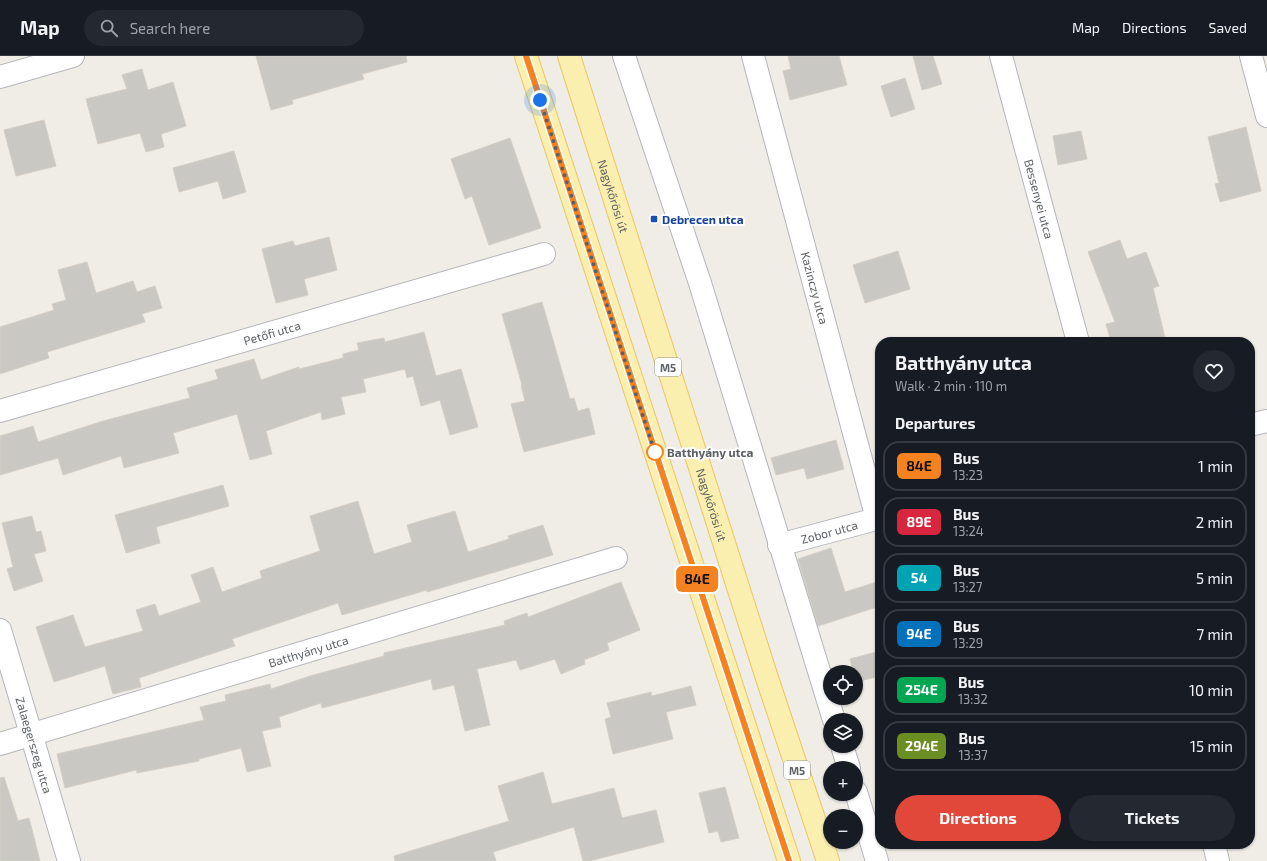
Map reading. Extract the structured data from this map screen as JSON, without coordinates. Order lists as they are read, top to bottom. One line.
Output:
{"streets":{"main road":["Nagykőrösi út","M5"],"street":["Bessenyei utca","Kazinczy utca","Petőfi utca","Zobor utca","Batthyány utca","Zalaegerszeg utca"]},"crossings":[["Batthyány utca","Zalaegerszeg utca"]],"places":{"transit":["Debrecen utca"],"other":["Batthyány utca"]},"lines":["bus line 84E"],"page":{"header":"Map","search":"Search here","nav":["Map","Directions","Saved"],"on_map":"84E","heading":[["Batthyány utca","Walk · 2 min · 110 m"],"Departures"],"list":[{"mark":"84E","name":"Bus","note":"13:23","value":"1 min"},{"mark":"89E","name":"Bus","note":"13:24","value":"2 min"},{"mark":"54","name":"Bus","note":"13:27","value":"5 min"},{"mark":"94E","name":"Bus","note":"13:29","value":"7 min"},{"mark":"254E","name":"Bus","note":"13:32","value":"10 min"},{"mark":"294E","name":"Bus","note":"13:37","value":"15 min"}],"map_buttons":["+","−"],"buttons":["Directions","Tickets"]}}
